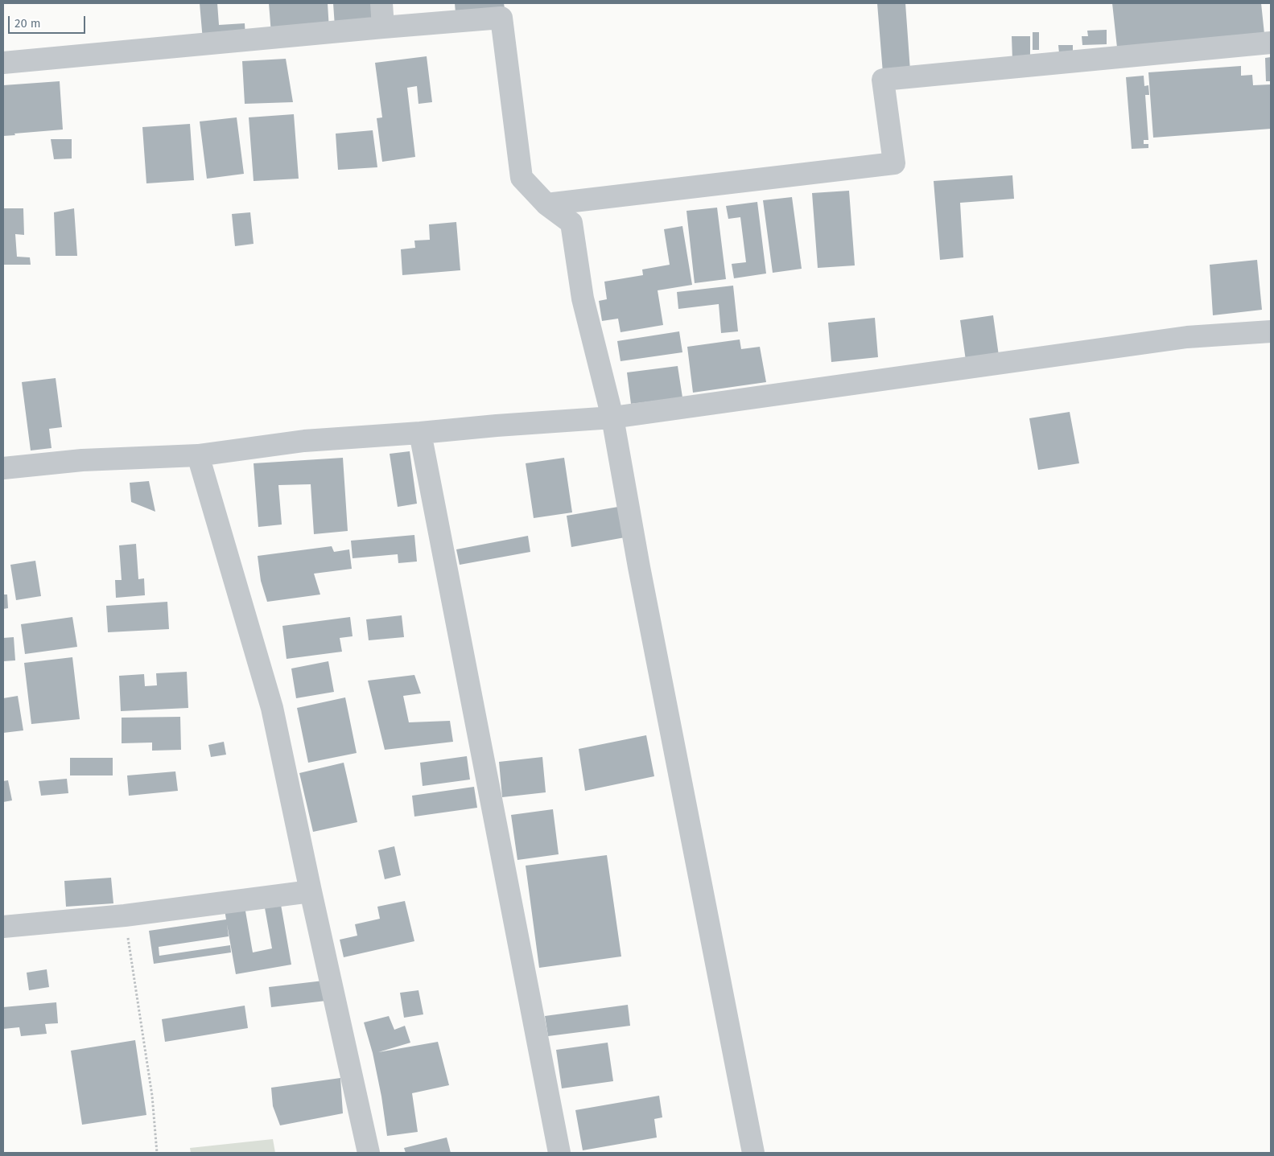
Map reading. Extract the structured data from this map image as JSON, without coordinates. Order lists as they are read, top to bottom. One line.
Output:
{"scale_bar":"20 m"}
